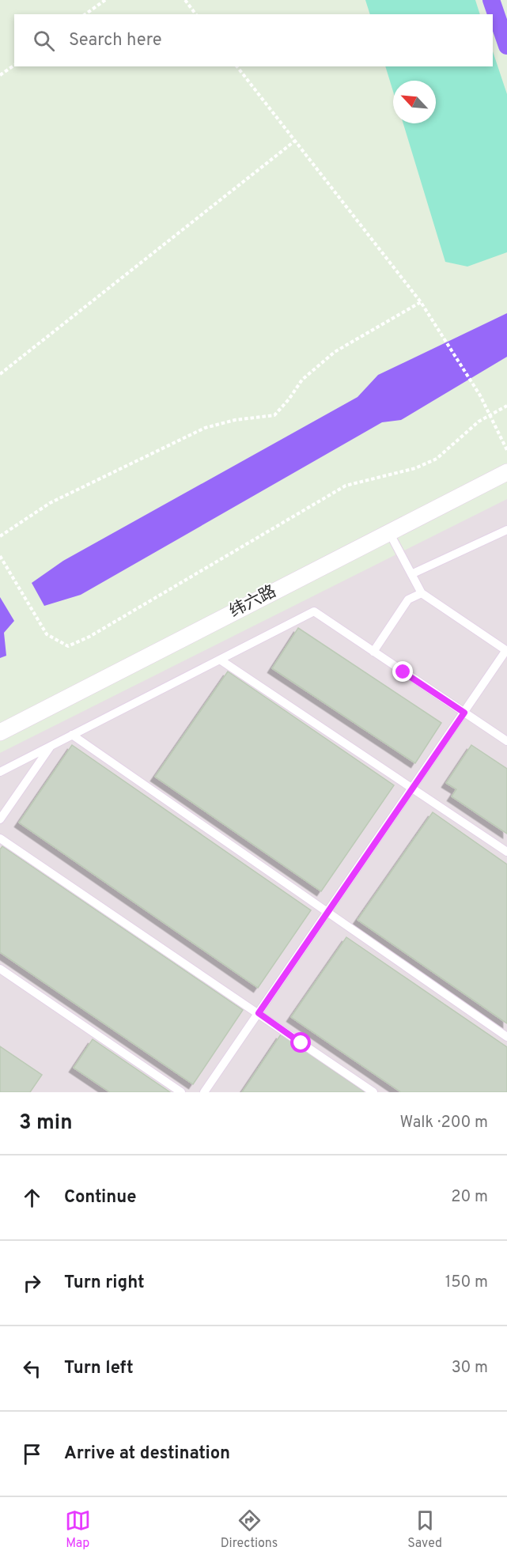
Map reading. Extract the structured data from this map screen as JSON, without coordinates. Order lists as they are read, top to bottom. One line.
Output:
{"streets":{"street":["纬六路"]},"north":"top left","page":{"search":"Search here","heading":["3 min","Walk · 200 m"],"list":[["Continue","20 m"],["Turn right","150 m"],["Turn left","30 m"],"Arrive at destination"],"nav":["Map","Directions","Saved"]}}
